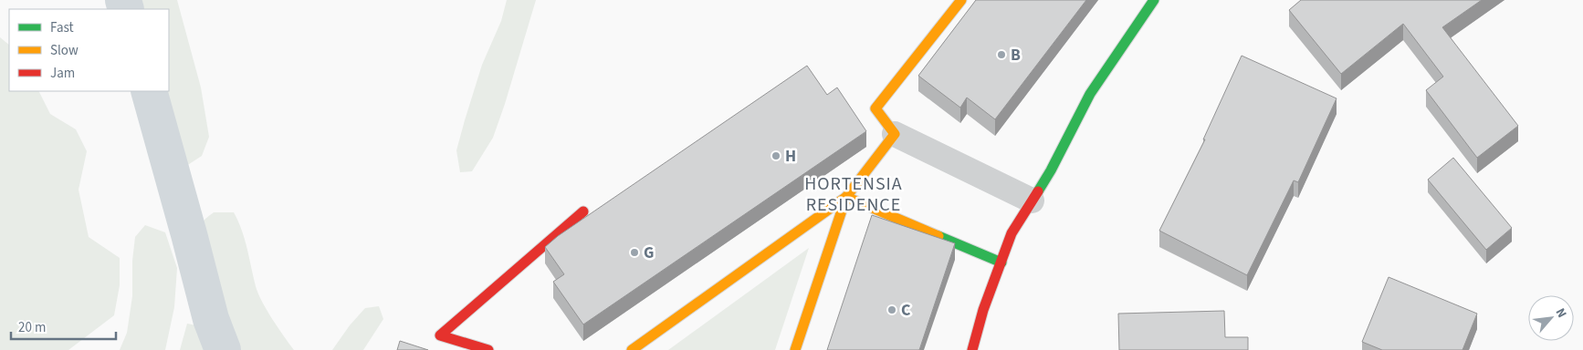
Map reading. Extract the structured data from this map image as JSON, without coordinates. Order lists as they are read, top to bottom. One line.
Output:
{"districts":["HORTENSIA RESIDENCE"],"places":["B","H","G","C"],"legend":["Fast","Slow","Jam"],"scale_bar":"20 m","north":"top right"}
